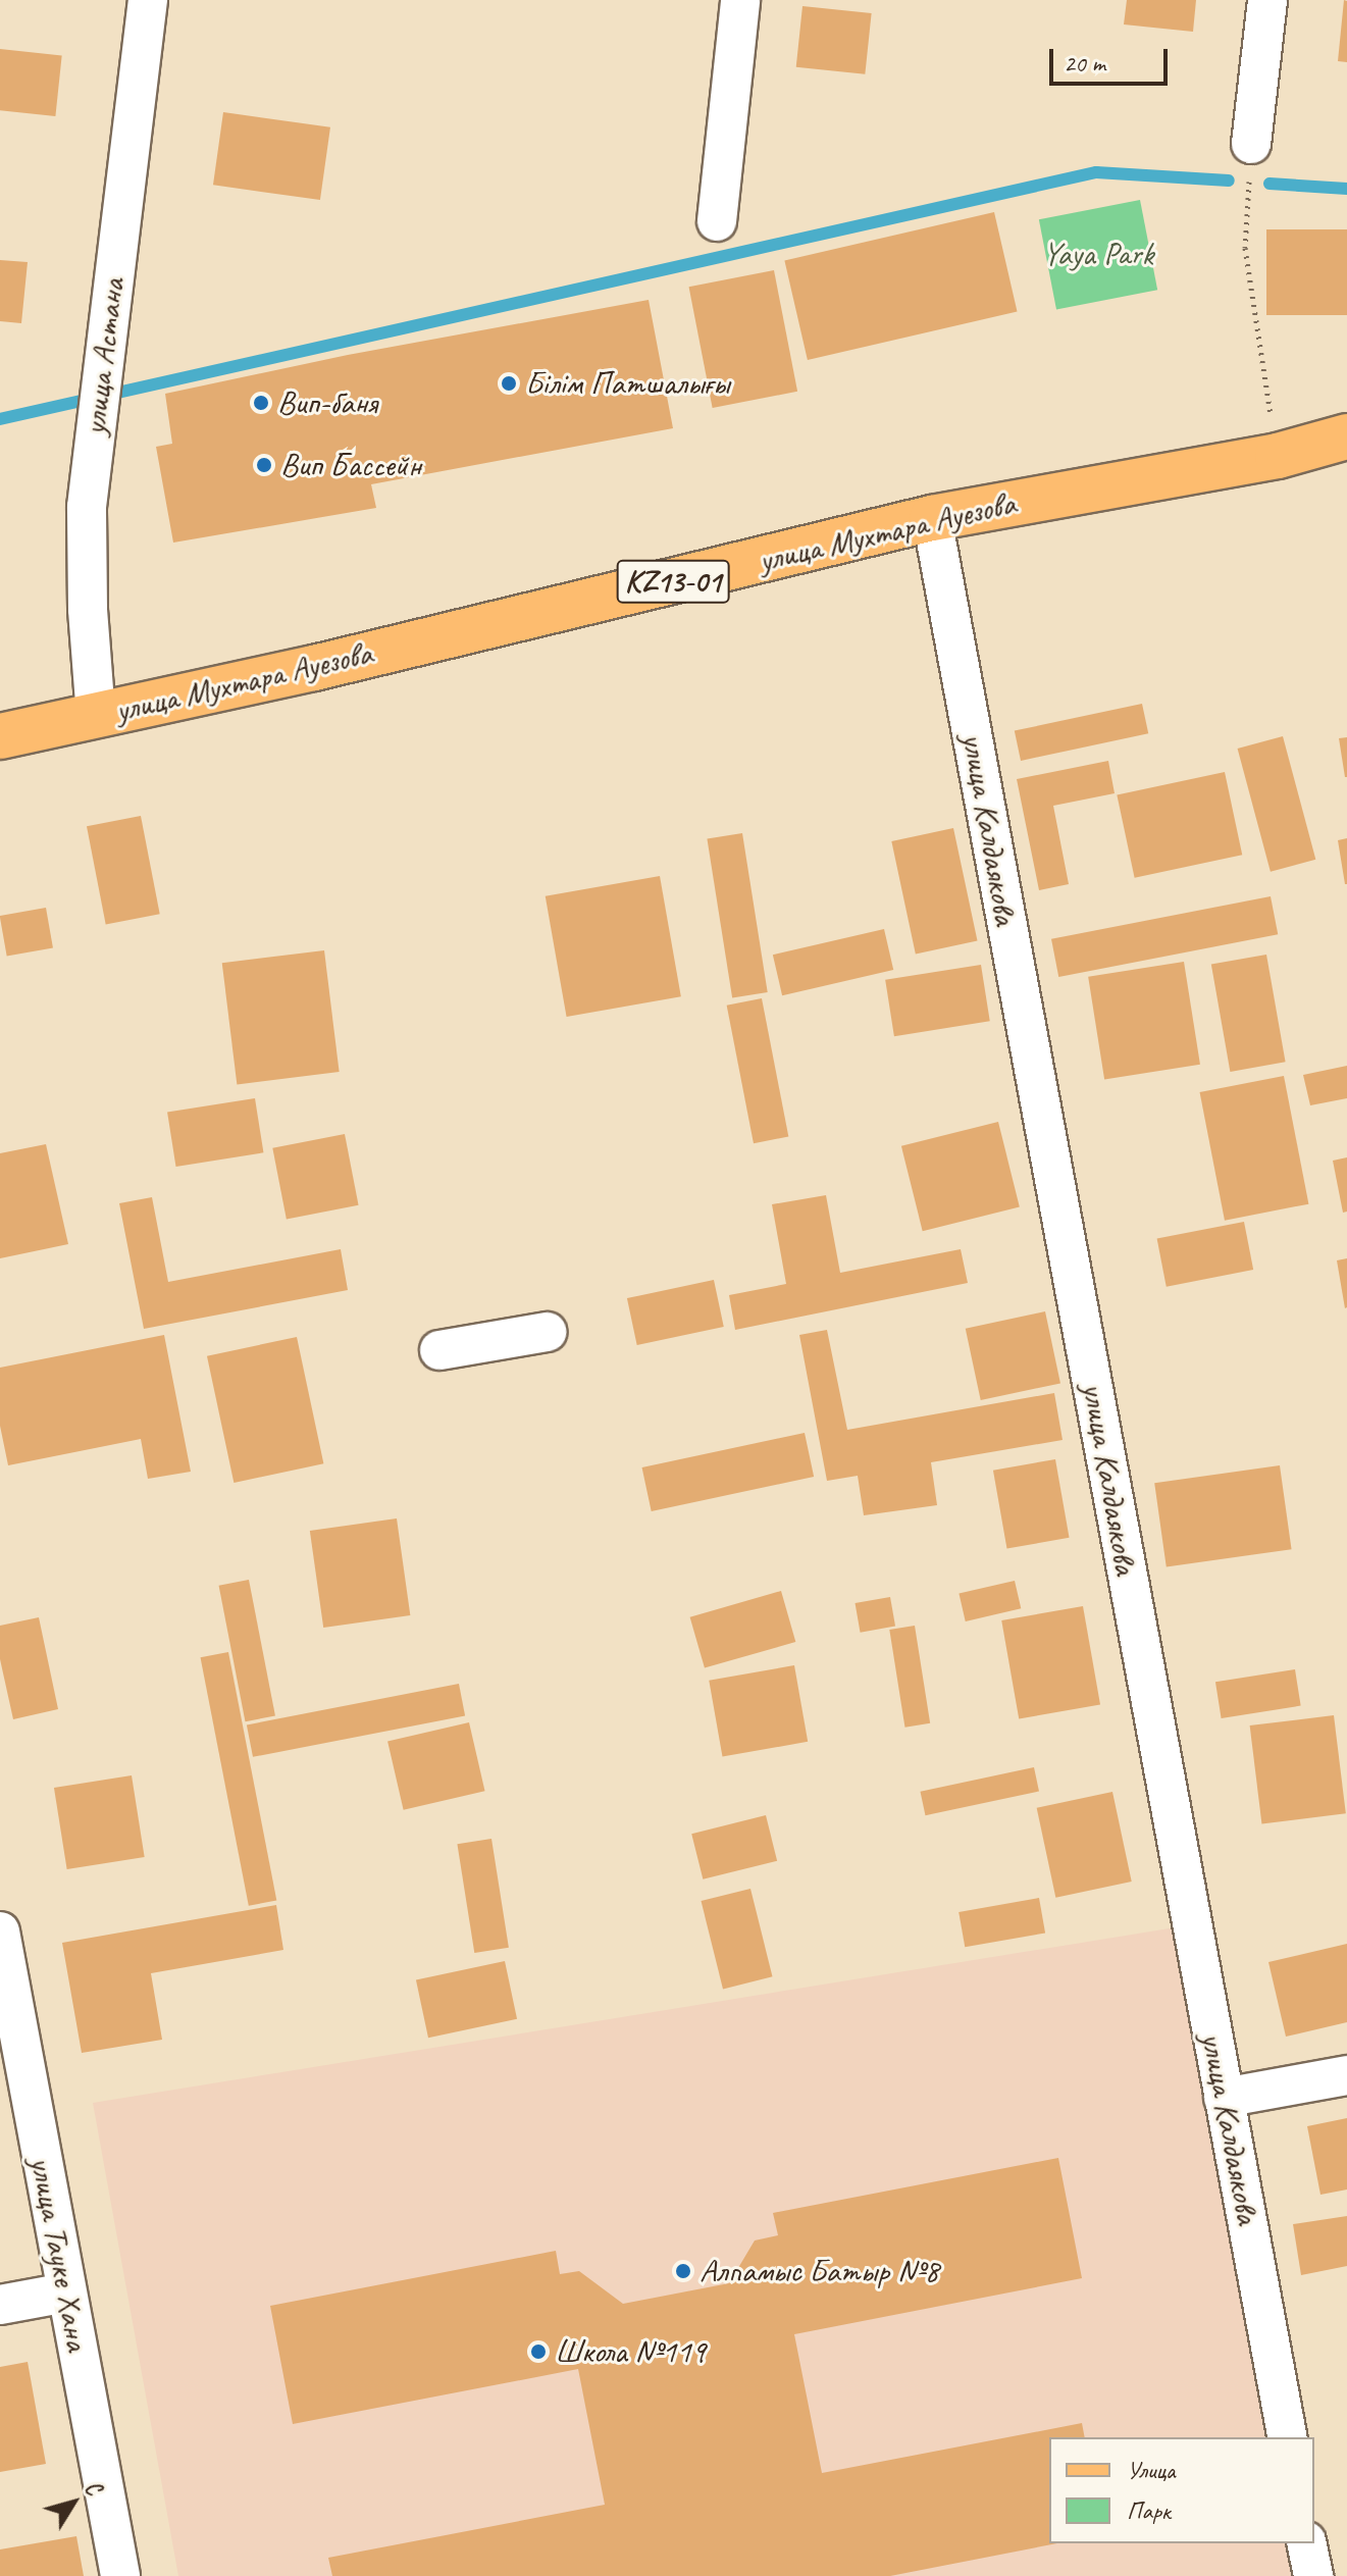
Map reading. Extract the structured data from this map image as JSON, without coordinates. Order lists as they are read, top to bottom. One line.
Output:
{"streets":{"main road":["улица Мухтара Ауезова","KZ13-01"],"street":["улица Астана","улица Калдаякова","улица Тауке Хана"]},"crossings":[["улица Астана","улица Мухтара Ауезова"],["улица Мухтара Ауезова","улица Калдаякова"]],"parks":["Yaya Park"],"places":["Білім Патшалығы","Вип-баня","Вип Бассейн","Алпамыс Батыр №8","Школа №119"],"legend":["Улица","Парк"],"scale_bar":"20 m","north":"top right"}
